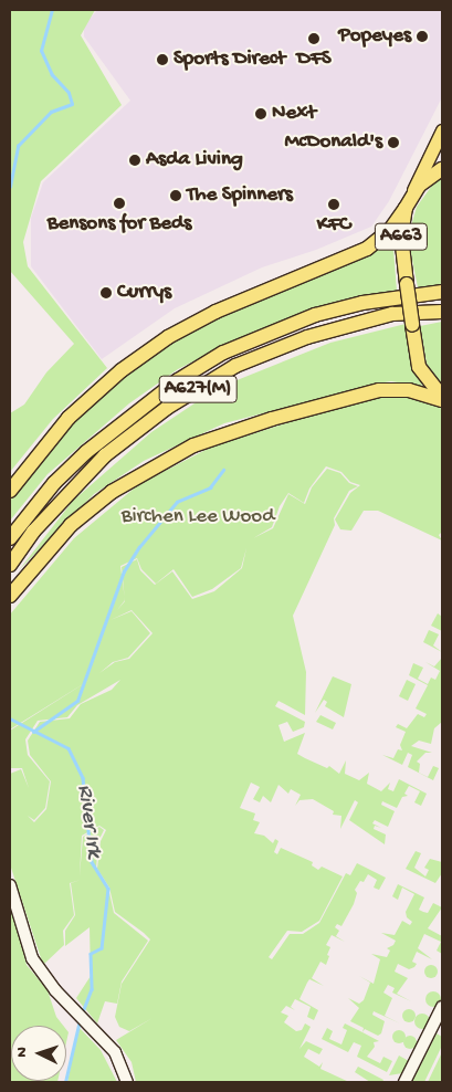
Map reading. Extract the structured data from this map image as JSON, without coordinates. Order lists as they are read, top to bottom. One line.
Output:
{"streets":{"highway":["A663","A627(M)"]},"crossings":[["A663","A627(M)"]],"water":["River Irk"],"parks":["Birchen Lee Wood"],"places":["Popeyes","DFS","Sports Direct","Next","McDonald's","Asda Living","The Spinners","Bensons for Beds","KFC","Currys"],"north":"left"}
